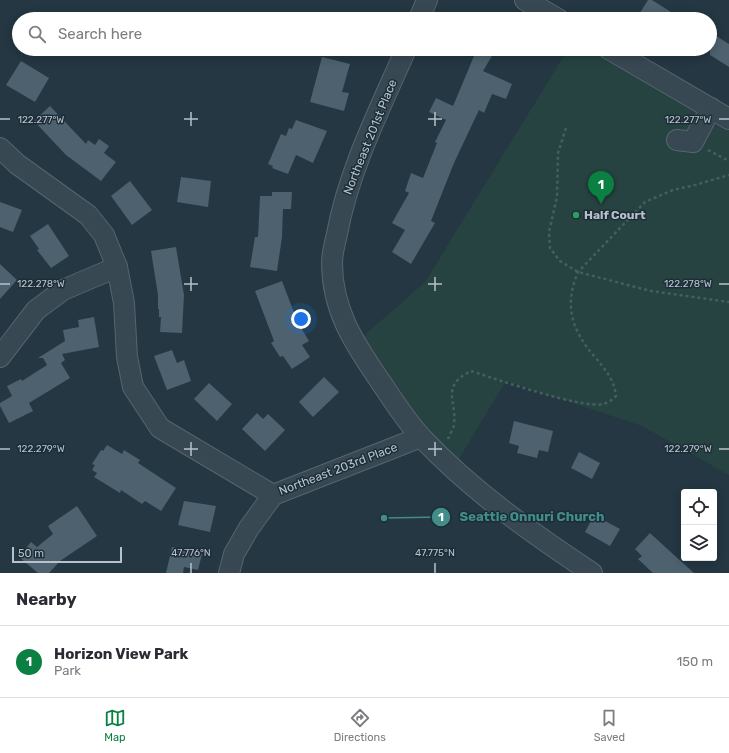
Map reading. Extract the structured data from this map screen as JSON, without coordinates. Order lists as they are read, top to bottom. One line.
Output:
{"streets":{"street":["Northeast 201st Place","Northeast 203rd Place"]},"crossings":[["Northeast 201st Place","Northeast 203rd Place"]],"places":["Half Court","Seattle Onnuri Church"],"scale_bar":"50 m","page":{"search":"Search here","pins":"1","scale":"50 m","heading":"Nearby","list":[{"mark":"1","name":"Horizon View Park","note":"Park","value":"150 m"}],"nav":["Map","Directions","Saved"]},"coordinates":["122.277°W","122.278°W","122.279°W","47.776°N","47.775°N"]}
